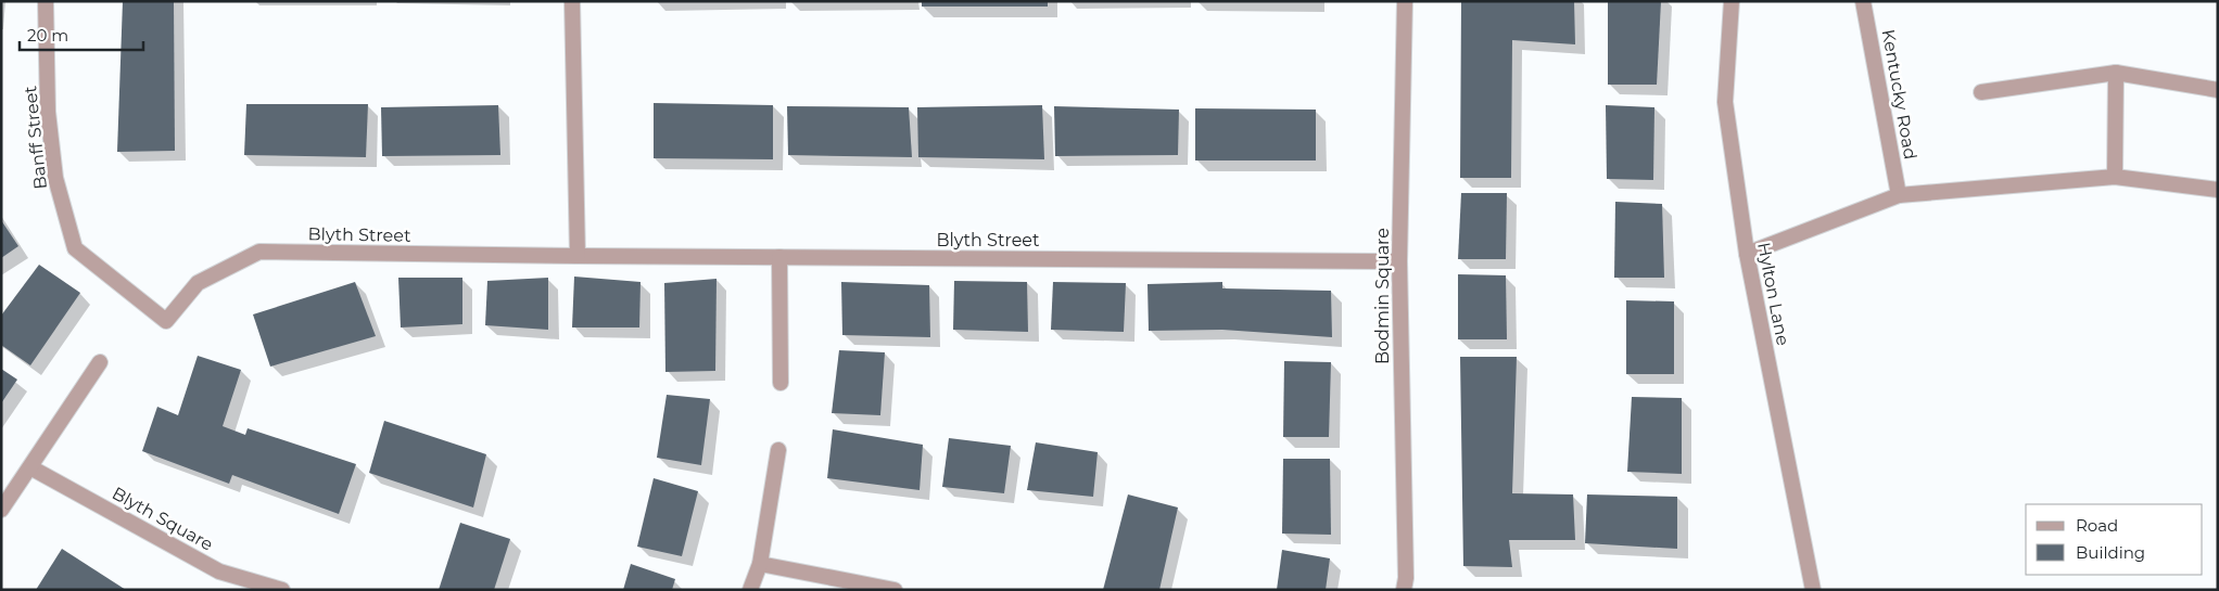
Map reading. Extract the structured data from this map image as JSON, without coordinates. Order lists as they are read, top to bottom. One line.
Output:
{"streets":{"street":["Kentucky Road","Banff Street","Blyth Street","Hylton Lane","Bodmin Square","Blyth Square"]},"crossings":[["Banff Street","Blyth Street"],["Blyth Street","Bodmin Square"]],"legend":["Road","Building"],"scale_bar":"20 m"}
